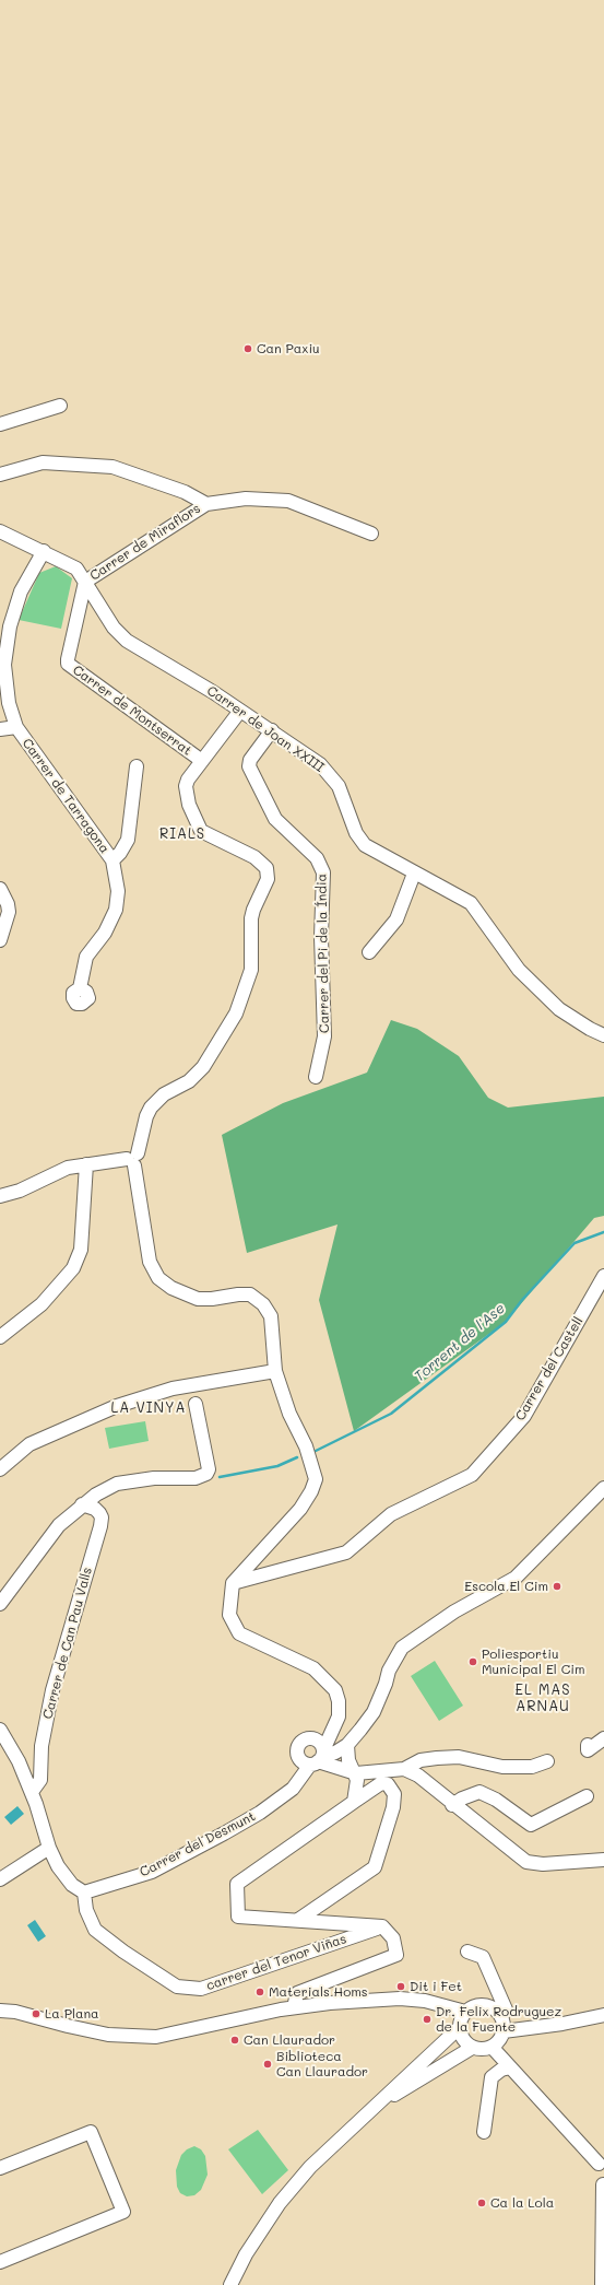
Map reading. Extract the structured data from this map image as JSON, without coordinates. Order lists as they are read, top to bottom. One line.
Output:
{"streets":{"street":["Carrer de Miraflors","Carrer de Montserrat","Carrer de Joan XXIII","Carrer de Tarragona","Carrer del Pi de la Índia","Carrer del Castell","Carrer de Can Pau Valls","Carrer del Desmunt","carrer del Tenor Viñas"]},"crossings":[["Carrer de Miraflors","Carrer de Montserrat"],["Carrer de Miraflors","Carrer de Joan XXIII"],["Carrer de Montserrat","Carrer de Joan XXIII"],["Carrer de Joan XXIII","Carrer del Pi de la Índia"],["Carrer del Desmunt","carrer del Tenor Viñas"]],"districts":["RIALS","LA VINYA","EL MAS ARNAU"],"water":["Torrent de l'Ase"],"places":["Can Paxiu","Escola El Cim","Poliesportiu Municipal El Cim","Dit i Fet","Materials Homs","La Plana","Dr. Felix Rodruguez de la Fuente","Can Llaurador","Biblioteca Can Llaurador","Ca la Lola"]}
